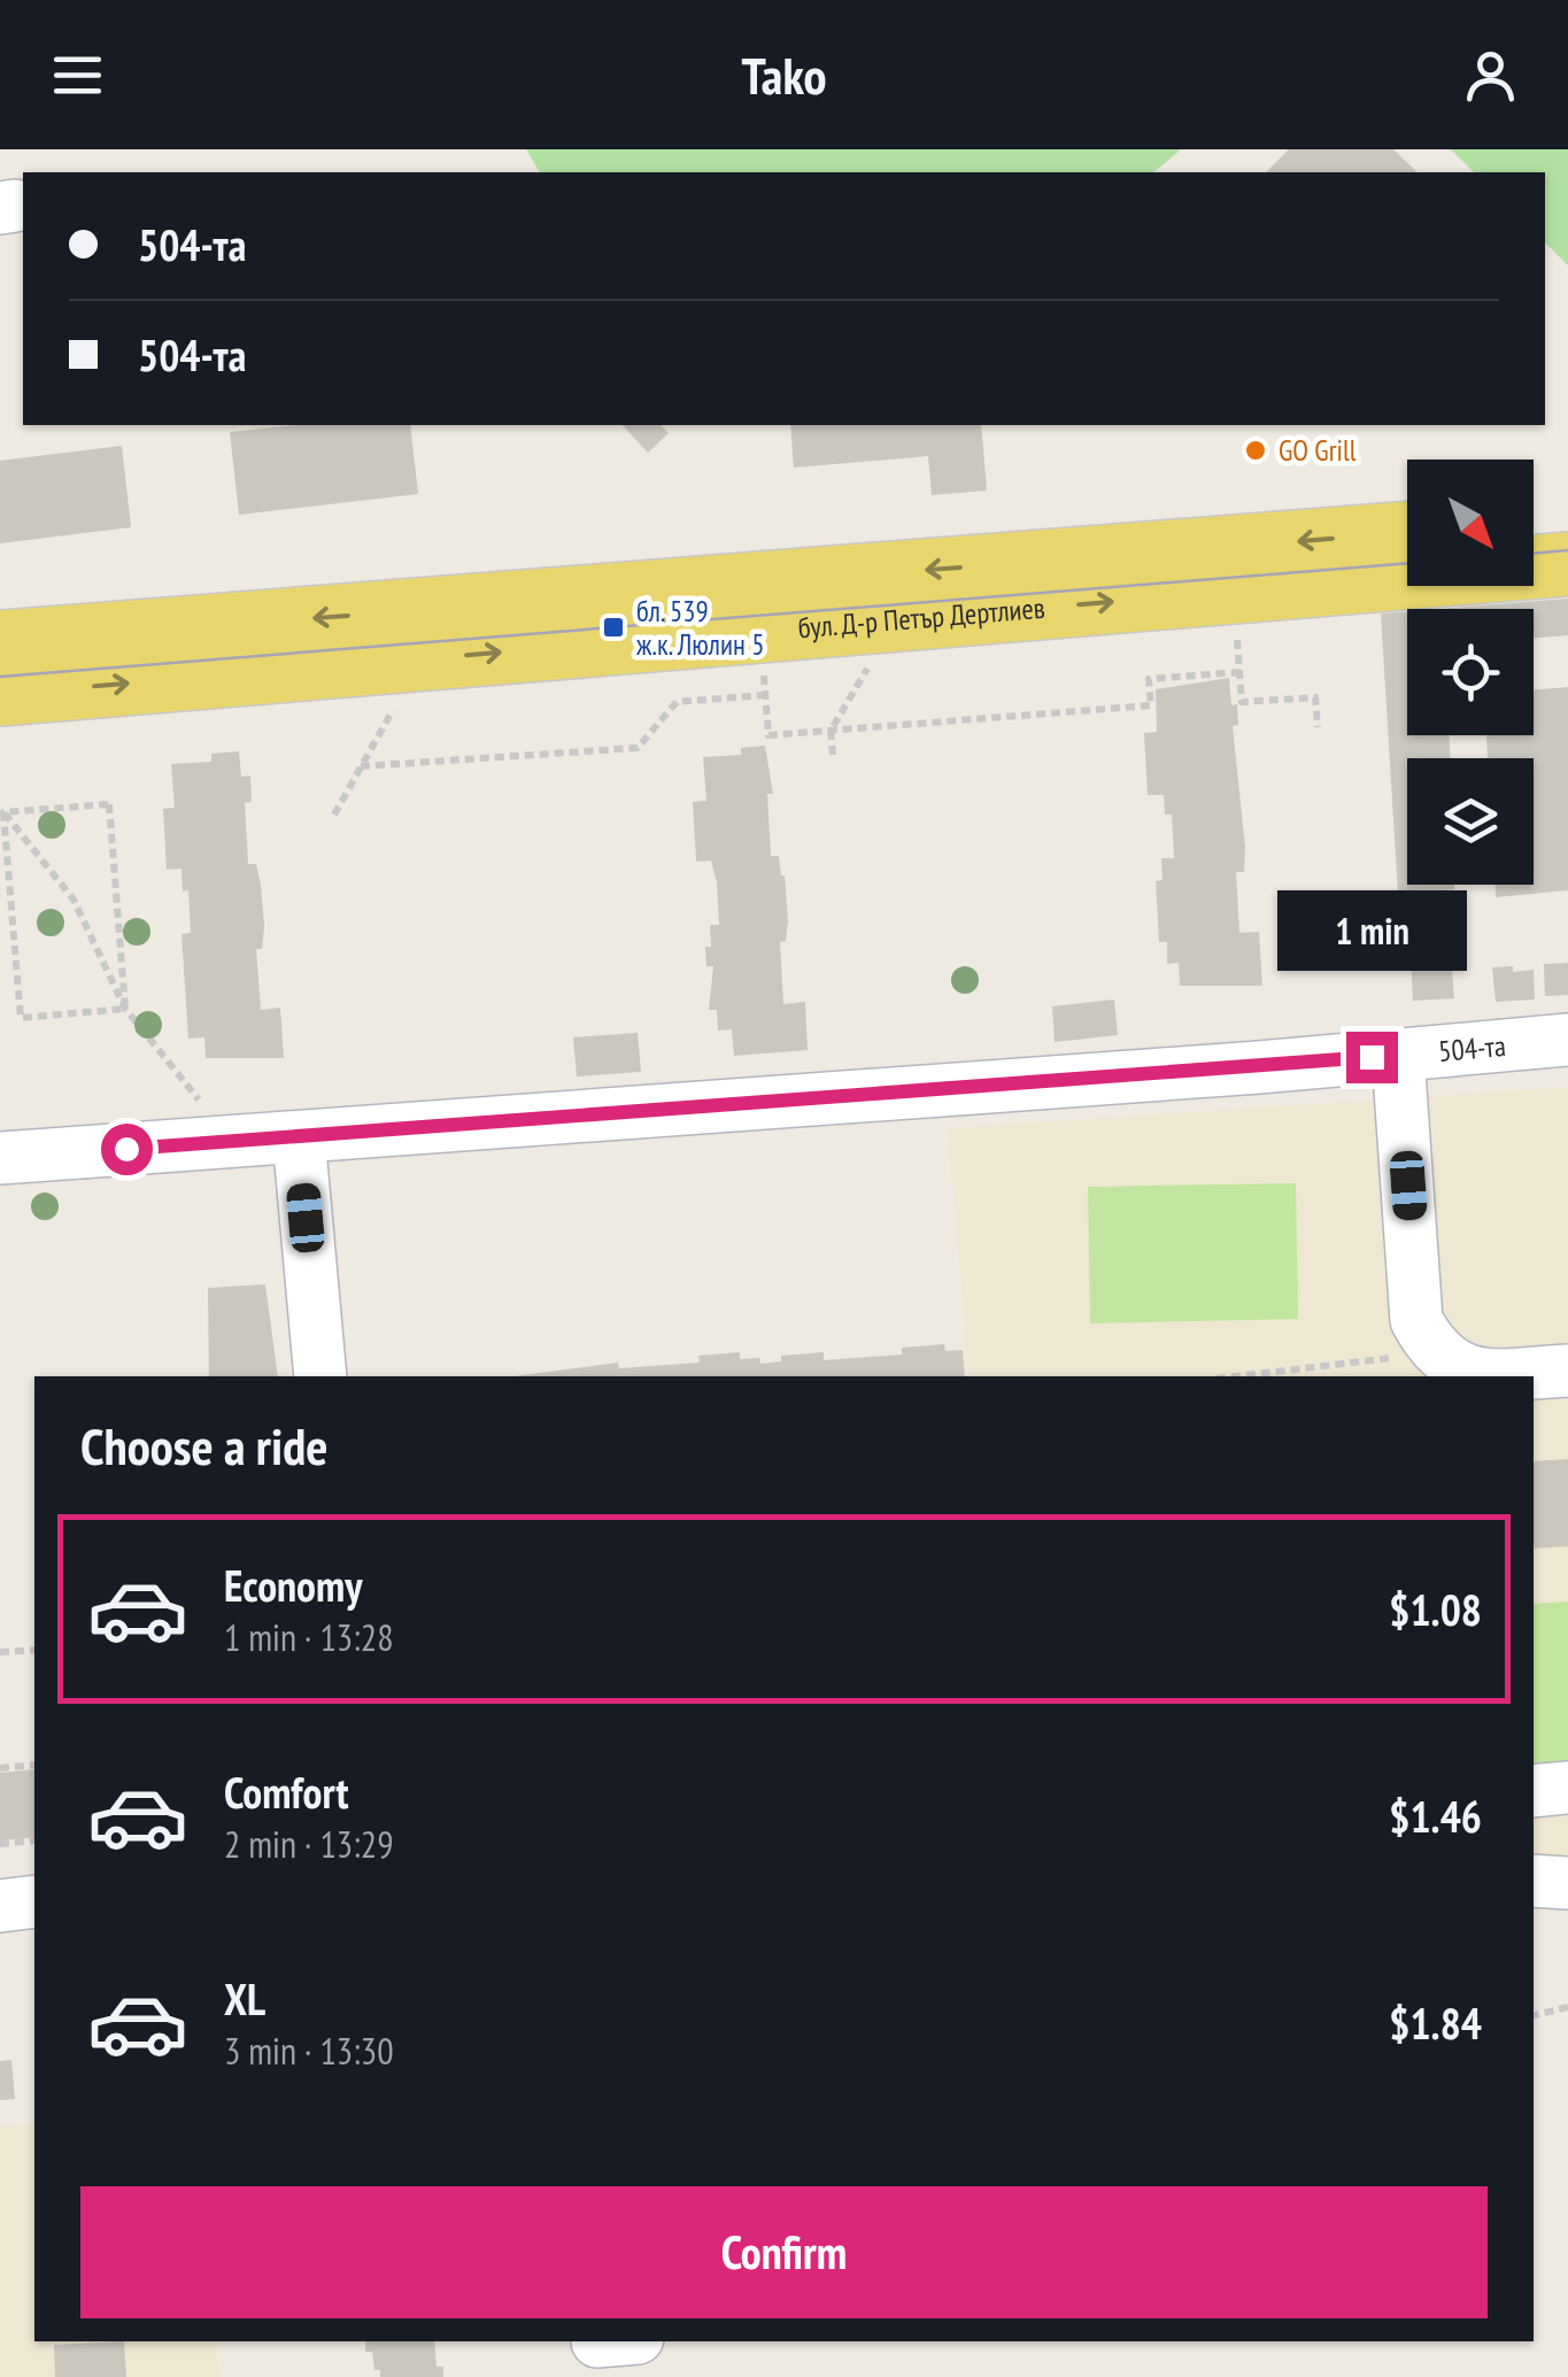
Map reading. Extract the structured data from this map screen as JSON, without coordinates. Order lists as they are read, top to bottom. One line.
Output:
{"streets":{"main road":["бул. Д-р Петър Дертлиев"],"street":["504-та"]},"places":{"other":["GO Grill"],"transit":["бл. 539 ж.к. Люлин 5"]},"north":"bottom right","page":{"header":"Tako","banner":["504-та","504-та"],"bubble":"1 min","heading":"Choose a ride","list":[{"name":"Economy","note":"1 min · 13:28","value":"$1.08"},{"name":"Comfort","note":"2 min · 13:29","value":"$1.46"},{"name":"XL","note":"3 min · 13:30","value":"$1.84"}],"buttons":"Confirm"}}
